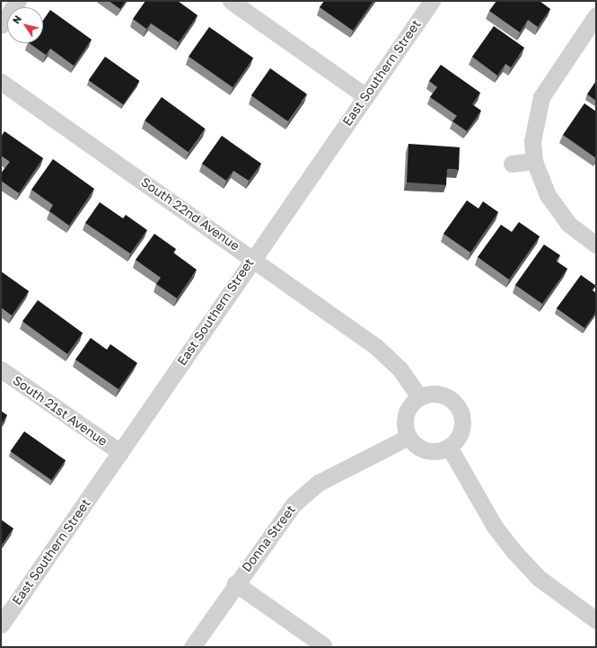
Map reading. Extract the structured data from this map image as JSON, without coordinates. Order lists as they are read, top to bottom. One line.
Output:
{"streets":{"street":["East Southern Street","South 22nd Avenue","South 21st Avenue","Donna Street"]},"crossings":[["East Southern Street","South 22nd Avenue"],["East Southern Street","South 21st Avenue"],["South 22nd Avenue","Donna Street"]],"north":"top left"}
